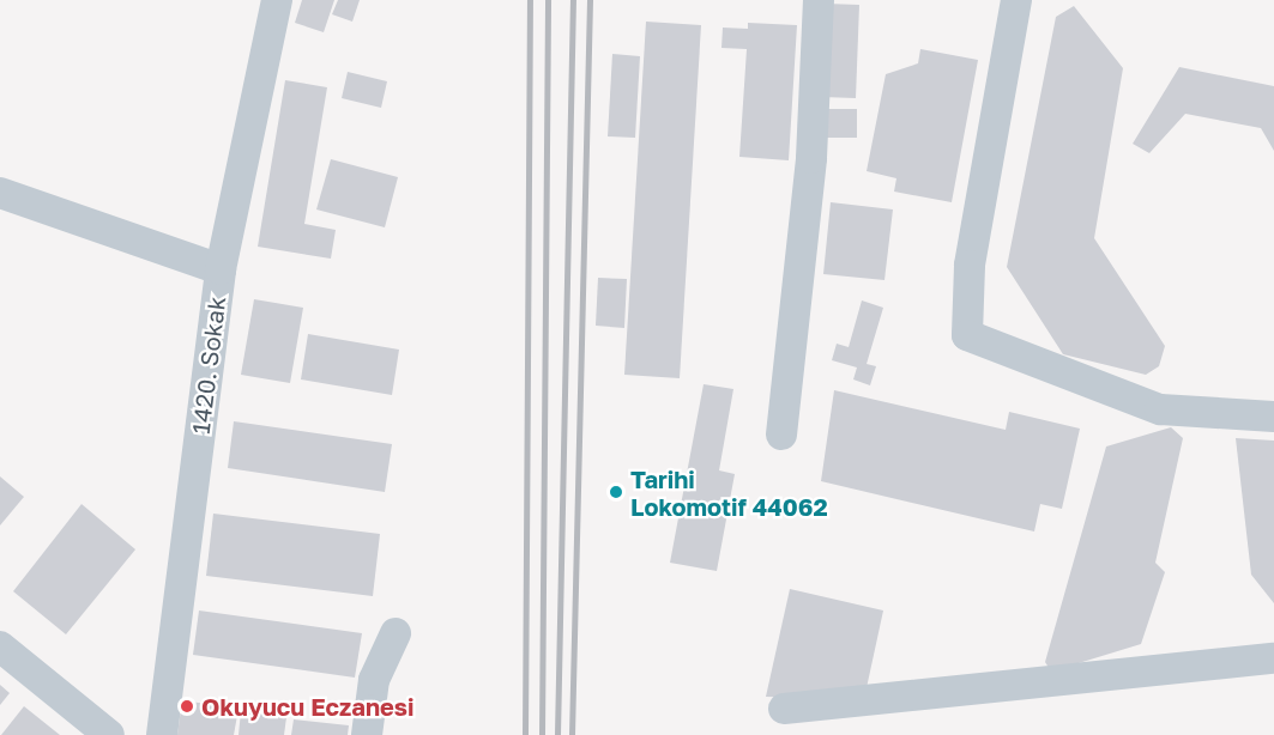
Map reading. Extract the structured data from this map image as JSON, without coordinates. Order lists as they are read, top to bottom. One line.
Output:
{"streets":{"street":["1420. Sokak"]},"places":["Tarihi Lokomotif 44062","Okuyucu Eczanesi"]}
